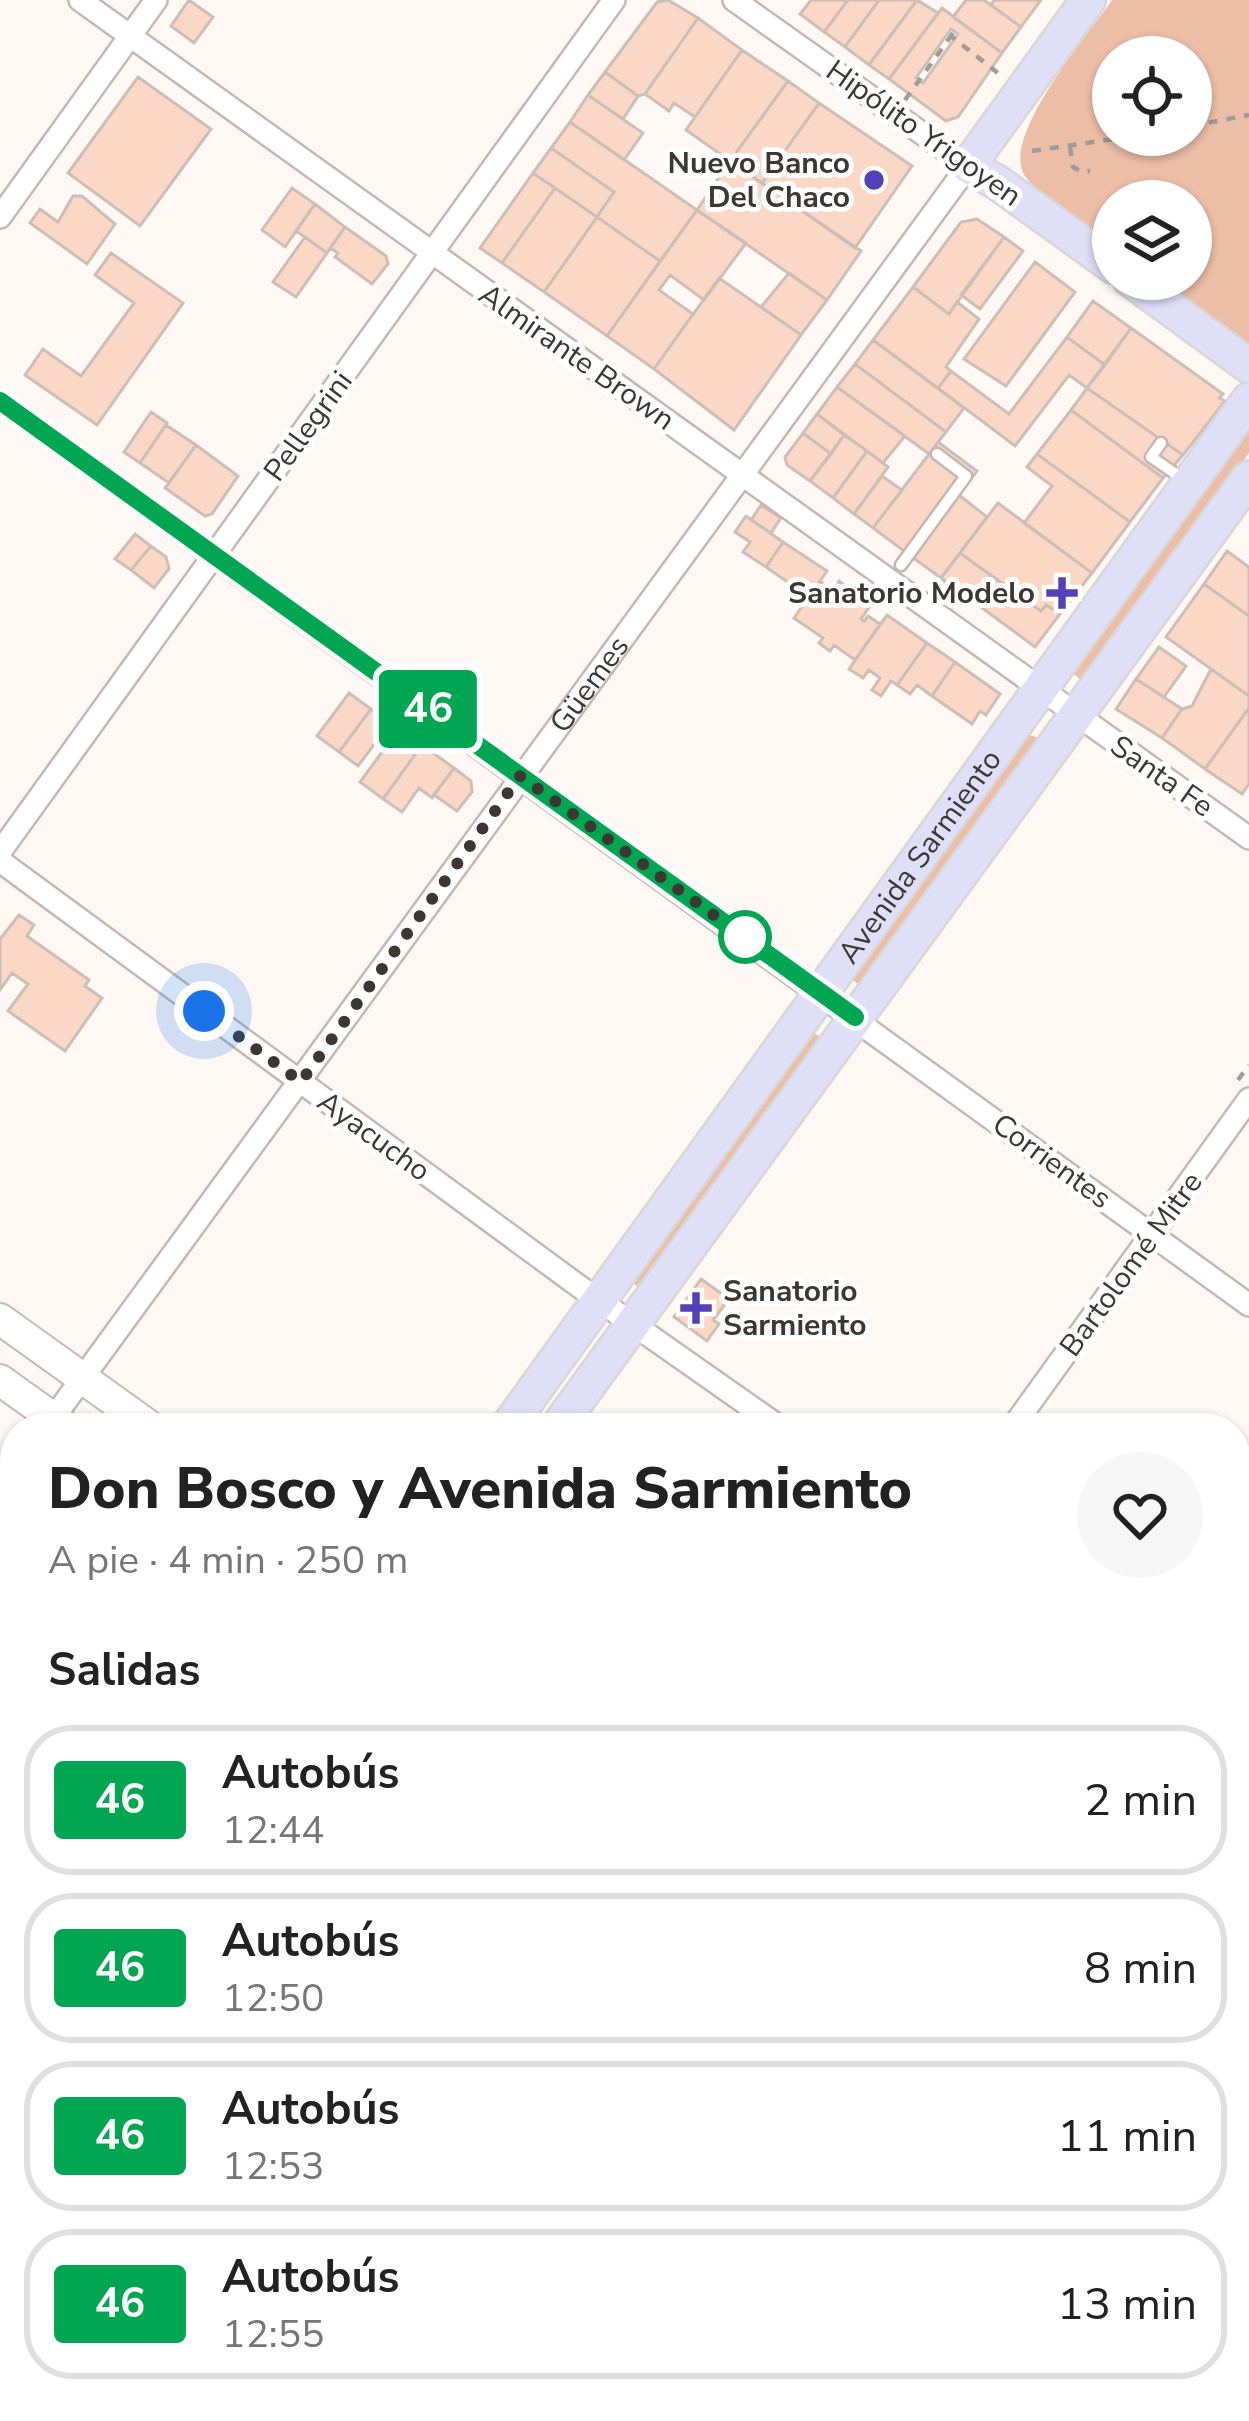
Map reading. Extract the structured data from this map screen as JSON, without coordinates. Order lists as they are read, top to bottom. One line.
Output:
{"streets":{"main road":["Hipólito Yrigoyen","Güemes","Avenida Sarmiento"],"street":["Almirante Brown","Pellegrini","Santa Fe","Ayacucho","Corrientes","Bartolomé Mitre"]},"crossings":[["Hipólito Yrigoyen","Güemes"],["Almirante Brown","Pellegrini"],["Almirante Brown","Güemes"],["Almirante Brown","Santa Fe"],["Almirante Brown","Avenida Sarmiento"],["Pellegrini","Corrientes"],["Güemes","Ayacucho"],["Güemes","Corrientes"],["Santa Fe","Avenida Sarmiento"],["Avenida Sarmiento","Ayacucho"],["Avenida Sarmiento","Corrientes"],["Corrientes","Bartolomé Mitre"]],"places":{"other":["Nuevo Banco Del Chaco"],"health":["Sanatorio Modelo","Sanatorio Sarmiento"]},"lines":["bus line 46"],"page":{"on_map":"46","heading":[["Don Bosco y Avenida Sarmiento","A pie · 4 min · 250 m"],"Salidas"],"list":[{"mark":"46","name":"Autobús","note":"12:44","value":"2 min"},{"mark":"46","name":"Autobús","note":"12:50","value":"8 min"},{"mark":"46","name":"Autobús","note":"12:53","value":"11 min"},{"mark":"46","name":"Autobús","note":"12:55","value":"13 min"}]}}
